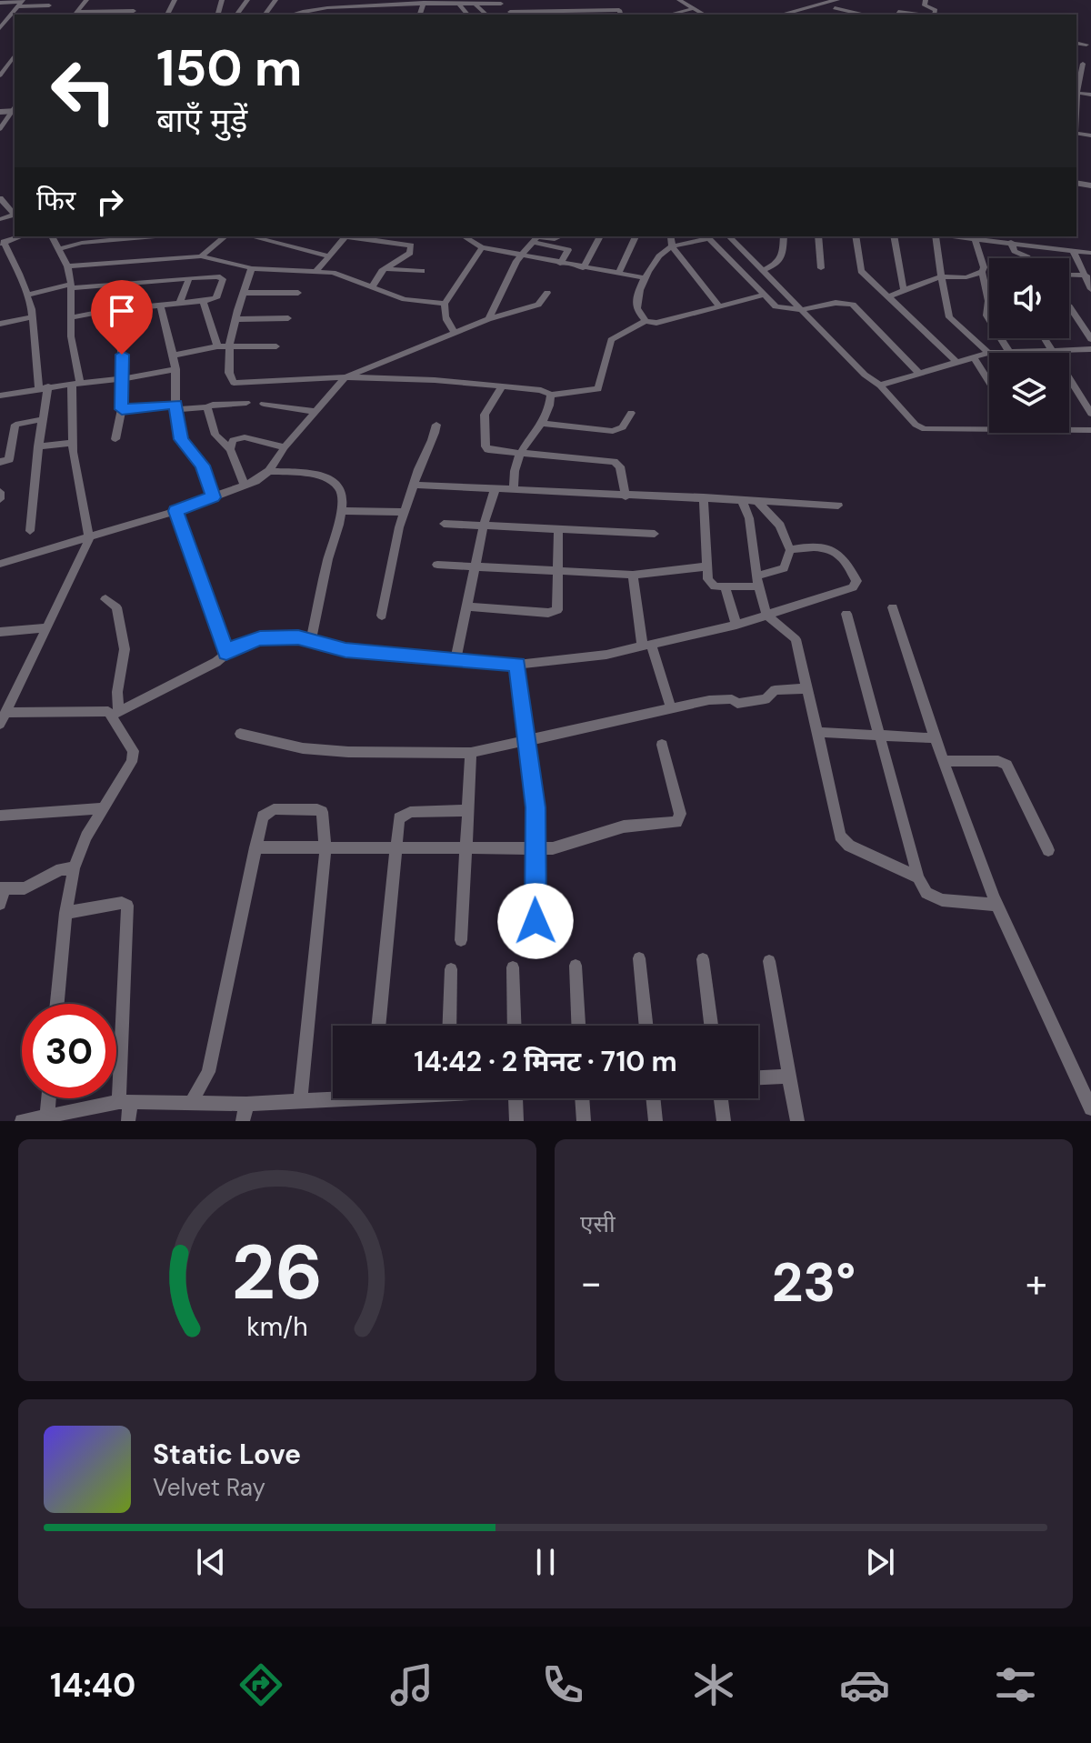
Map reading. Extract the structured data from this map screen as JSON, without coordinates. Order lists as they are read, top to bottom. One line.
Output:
{"page":{"turn":["150 m","बाएँ मुड़ें"],"then":"फिर","limit":"30","trip":"14:42 · 2 मिनट · 710 m","tile":"एसी","heat":["−","23°","+"],"song":["Static Love","Velvet Ray"],"tabs":"14:40","gauge":["26","km/h"]}}
